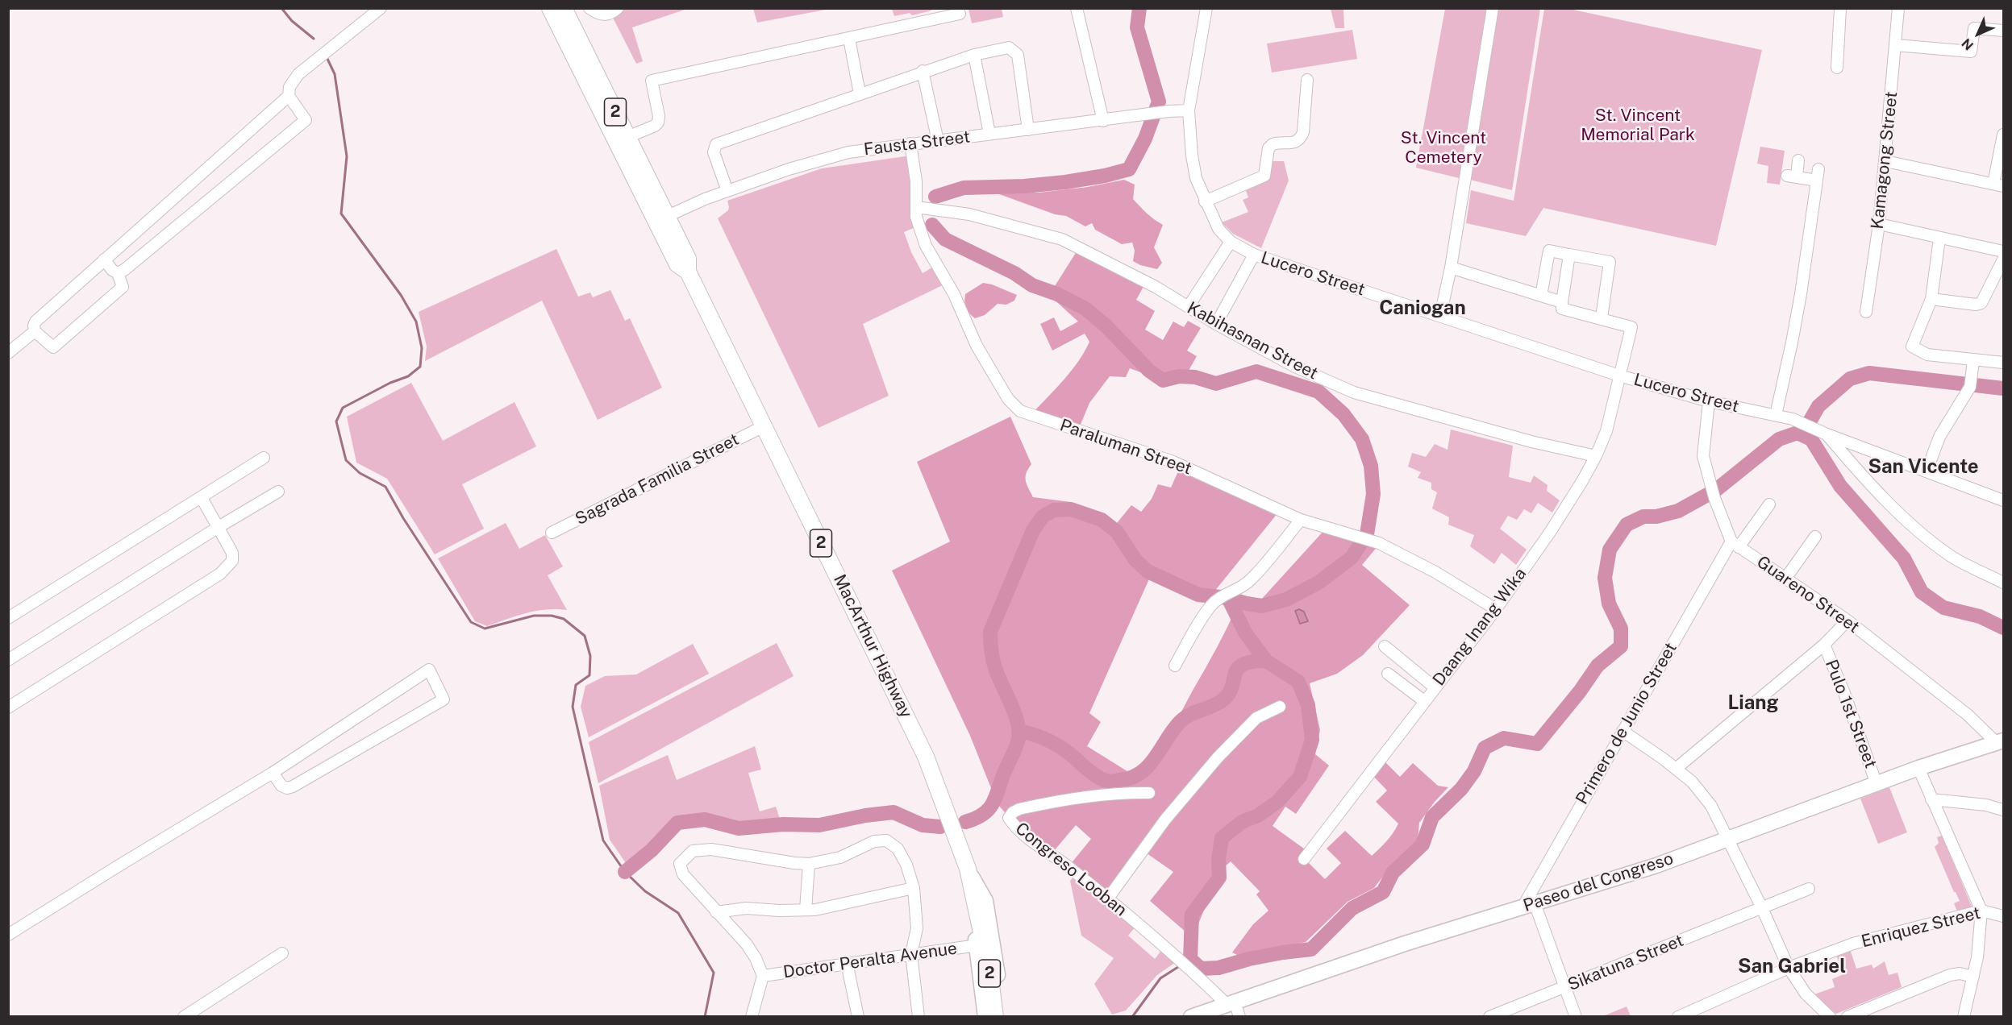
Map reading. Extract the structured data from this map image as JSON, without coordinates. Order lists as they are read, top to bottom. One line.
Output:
{"streets":{"highway":["2","MacArthur Highway"],"main road":["Paseo del Congreso"],"street":["Fausta Street","Kamagong Street","Lucero Street","Kabihasnan Street","Paraluman Street","Sagrada Familia Street","Guareno Street","Daang Inang Wika","Pulo 1st Street","Primero de Junio Street","Congreso Looban","Enriquez Street","Doctor Peralta Avenue","Sikatuna Street"]},"crossings":[["Fausta Street","Lucero Street"],["Fausta Street","Paraluman Street"],["Fausta Street","MacArthur Highway"],["Lucero Street","Daang Inang Wika"],["Kabihasnan Street","Paraluman Street"],["Kabihasnan Street","Daang Inang Wika"],["Paraluman Street","Daang Inang Wika"],["Sagrada Familia Street","MacArthur Highway"],["Guareno Street","Primero de Junio Street"],["Guareno Street","Paseo del Congreso"],["MacArthur Highway","Doctor Peralta Avenue"],["Pulo 1st Street","Paseo del Congreso"],["Primero de Junio Street","Paseo del Congreso"],["Congreso Looban","Paseo del Congreso"]],"districts":["Caniogan","San Vicente","Liang","San Gabriel"],"parks":["St. Vincent Memorial Park","St. Vincent Cemetery"],"north":"bottom left"}
